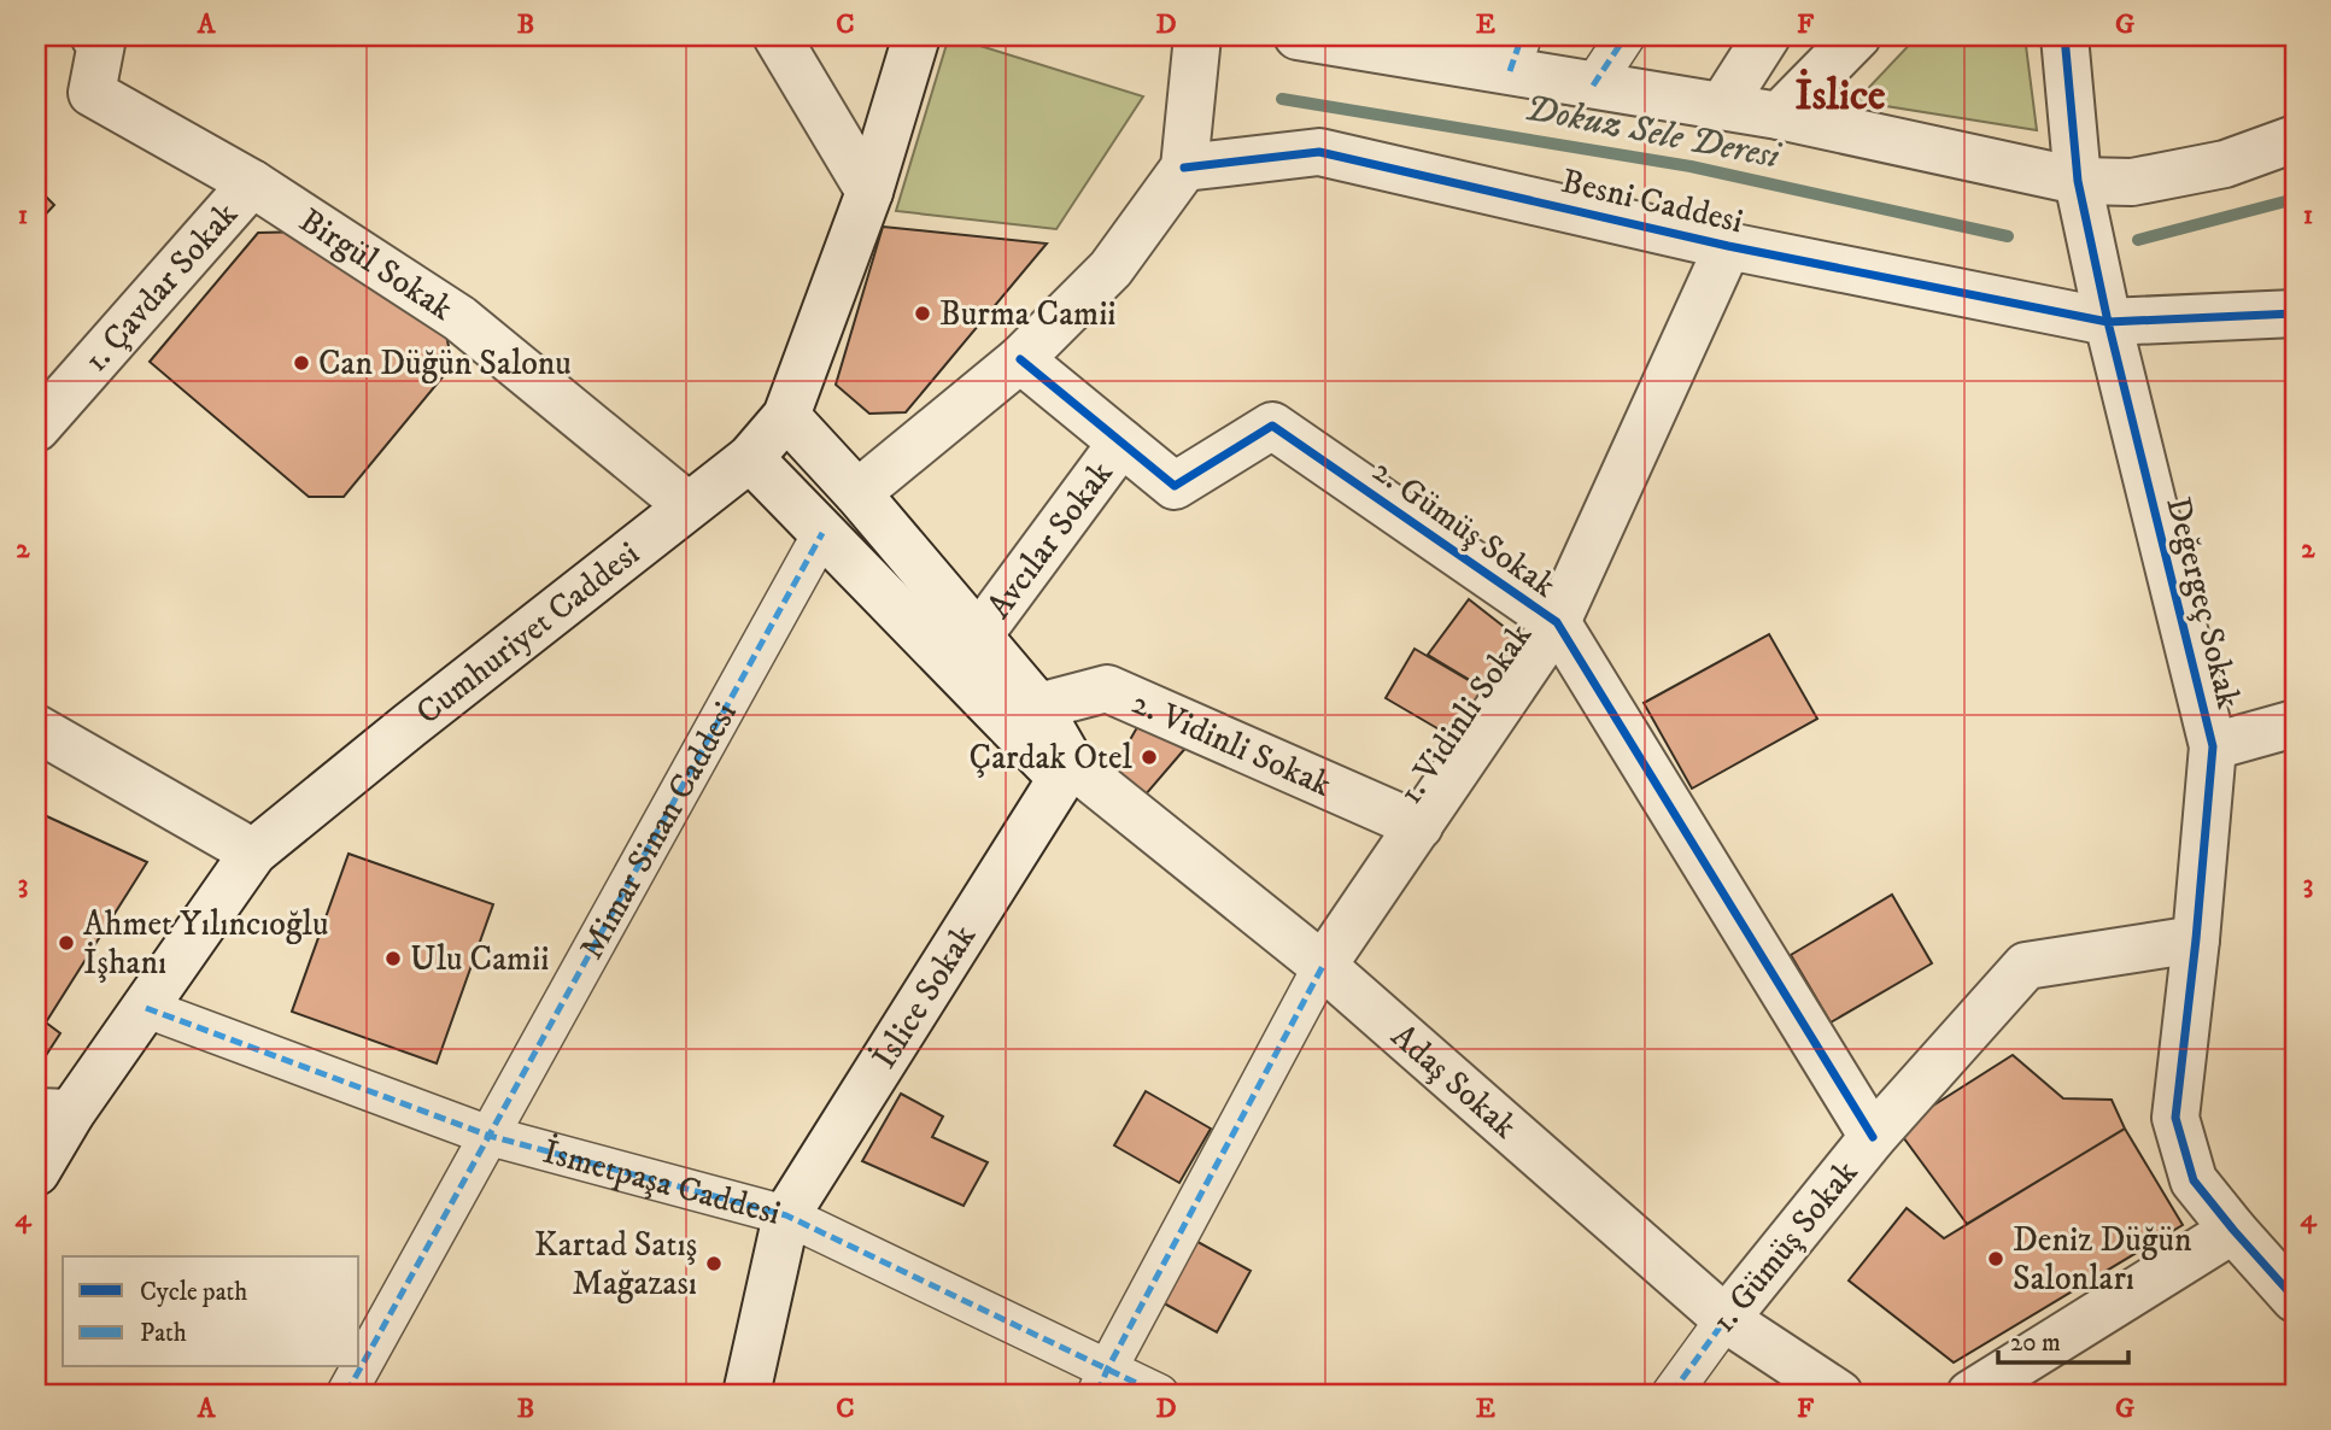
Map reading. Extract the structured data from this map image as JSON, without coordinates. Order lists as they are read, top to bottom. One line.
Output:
{"streets":{"street":["Besni Caddesi","Birgül Sokak","1. Çavdar Sokak","2. Gümüş Sokak","Avcılar Sokak","Değergeç Sokak","Cumhuriyet Caddesi","1. Vidinli Sokak","2. Vidinli Sokak","Mimar Sinan Caddesi","İslice Sokak","Adaş Sokak","İsmetpaşa Caddesi","1. Gümüş Sokak"]},"crossings":[["Besni Caddesi","Değergeç Sokak"],["Besni Caddesi","1. Vidinli Sokak"],["Birgül Sokak","1. Çavdar Sokak"],["Birgül Sokak","Cumhuriyet Caddesi"],["2. Gümüş Sokak","Avcılar Sokak"],["2. Gümüş Sokak","1. Vidinli Sokak"],["2. Gümüş Sokak","1. Gümüş Sokak"],["Değergeç Sokak","1. Gümüş Sokak"],["Cumhuriyet Caddesi","İsmetpaşa Caddesi"],["1. Vidinli Sokak","2. Vidinli Sokak"],["1. Vidinli Sokak","Adaş Sokak"],["1. Vidinli Sokak","İsmetpaşa Caddesi"],["Mimar Sinan Caddesi","İsmetpaşa Caddesi"],["İslice Sokak","Adaş Sokak"],["İslice Sokak","İsmetpaşa Caddesi"],["Adaş Sokak","1. Gümüş Sokak"]],"districts":["İslice"],"water":["Dokuz Sele Deresi"],"places":["Burma Camii","Can Düğün Salonu","Çardak Otel","Ahmet Yılıncıoğlu İşhanı","Ulu Camii","Deniz Düğün Salonları","Kartad Satış Mağazası"],"legend":["Cycle path","Path"],"scale_bar":"20 m","grid":{"columns":["A","B","C","D","E","F","G"],"rows":["1","2","3","4"]}}
